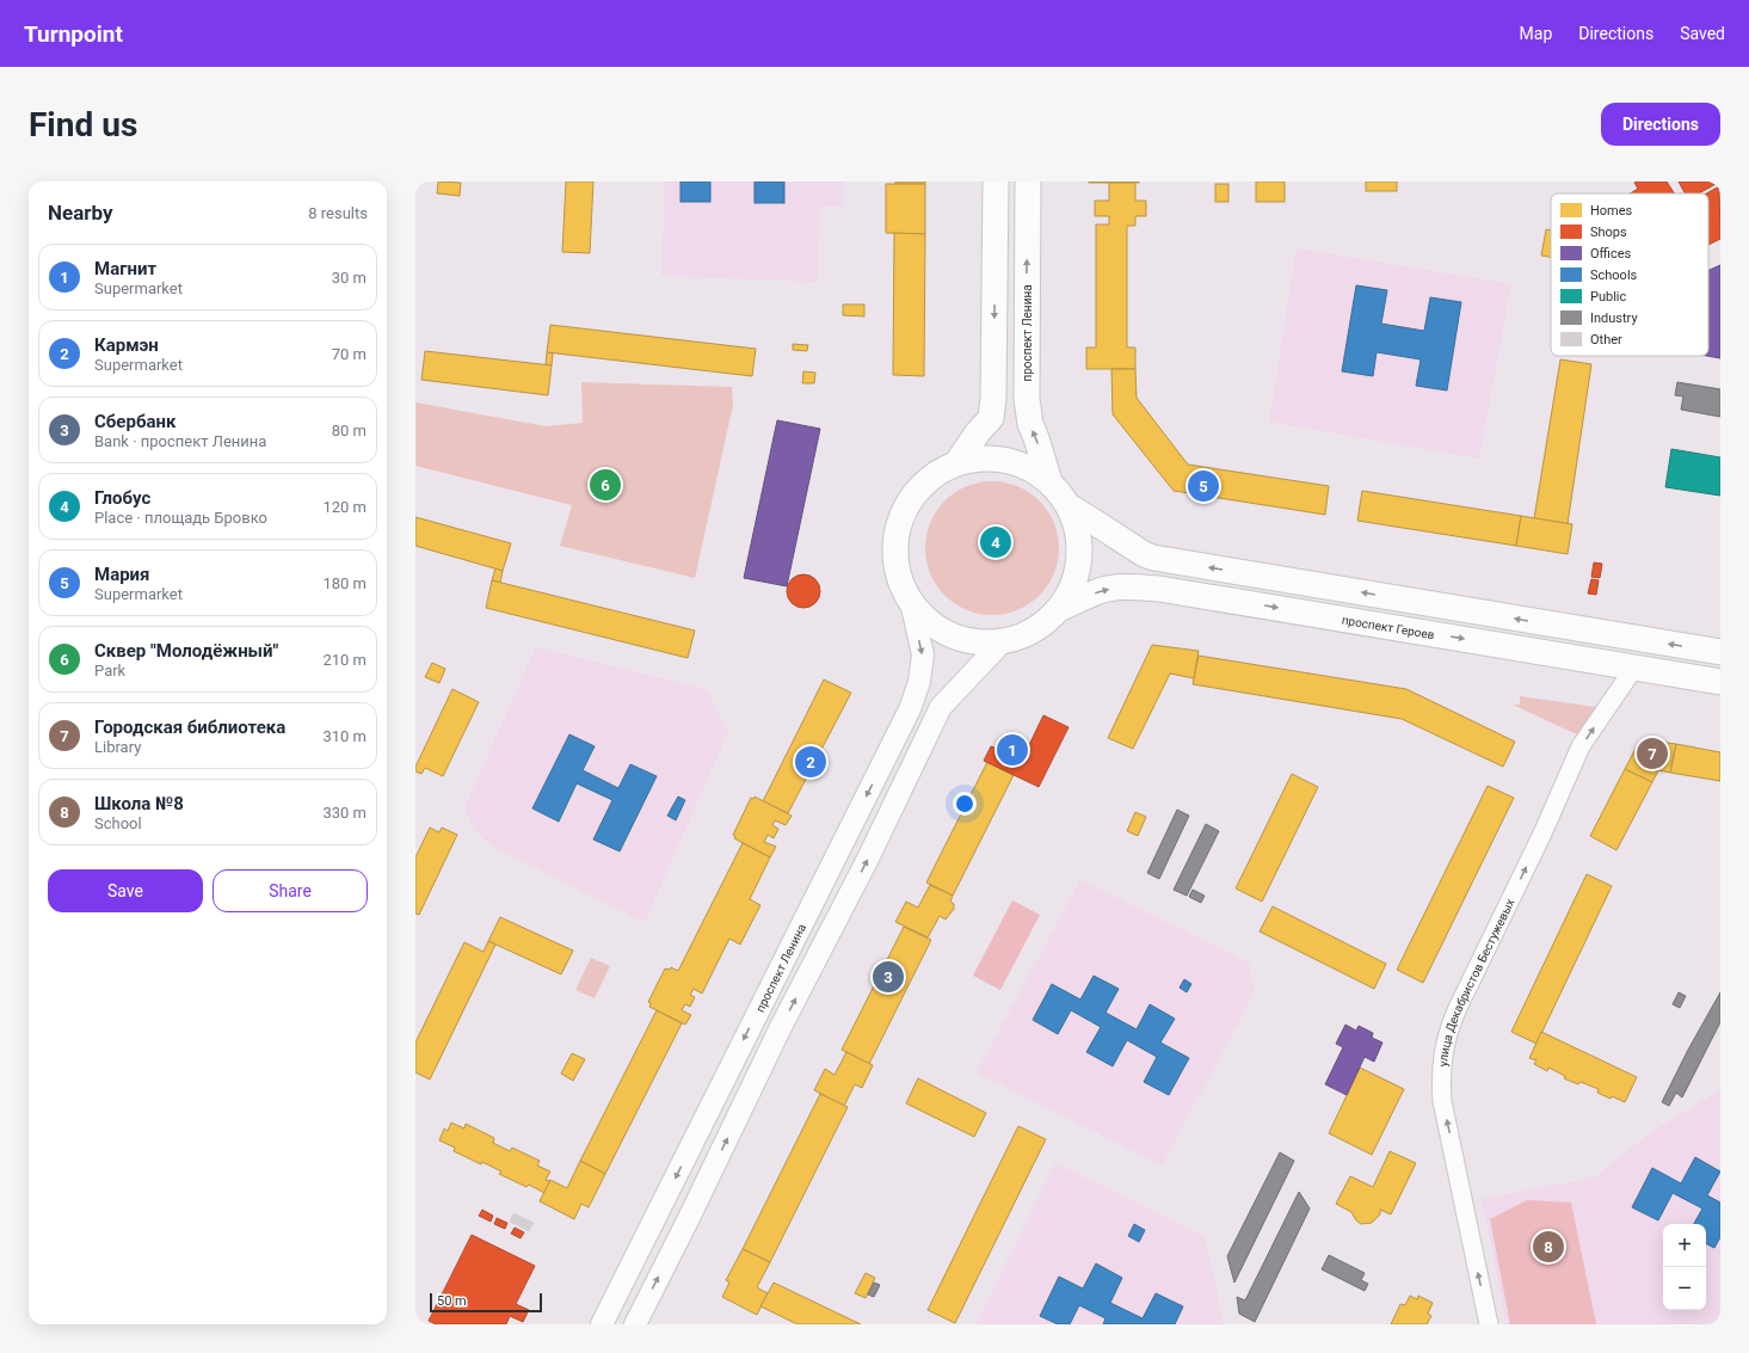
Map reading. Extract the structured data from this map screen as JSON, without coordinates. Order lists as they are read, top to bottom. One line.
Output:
{"streets":{"main road":["проспект Ленина","проспект Героев"],"street":["улица Декабристов Бестужевых"]},"crossings":[["проспект Героев","улица Декабристов Бестужевых"]],"one_way":["улица Декабристов Бестужевых"],"legend":["Homes","Shops","Offices","Schools","Public","Industry","Other"],"scale_bar":"50 m","page":{"header":"Turnpoint","nav":["Map","Directions","Saved"],"buttons":["Directions",["Save","Share"]],"title":"Find us","heading":["Nearby","8 results"],"list":[{"mark":"1","name":"Магнит","note":"Supermarket","value":"30 m"},{"mark":"2","name":"Кармэн","note":"Supermarket","value":"70 m"},{"mark":"3","name":"Сбербанк","note":"Bank · проспект Ленина","value":"80 m"},{"mark":"4","name":"Глобус","note":"Place · площадь Бровко","value":"120 m"},{"mark":"5","name":"Мария","note":"Supermarket","value":"180 m"},{"mark":"6","name":"Сквер \"Молодёжный\"","note":"Park","value":"210 m"},{"mark":"7","name":"Городская библиотека","note":"Library","value":"310 m"},{"mark":"8","name":"Школа №8","note":"School","value":"330 m"}],"pins":["6","5","4","1","7","2","3","8"],"map_buttons":["+","−"],"scale":"50 m"}}
